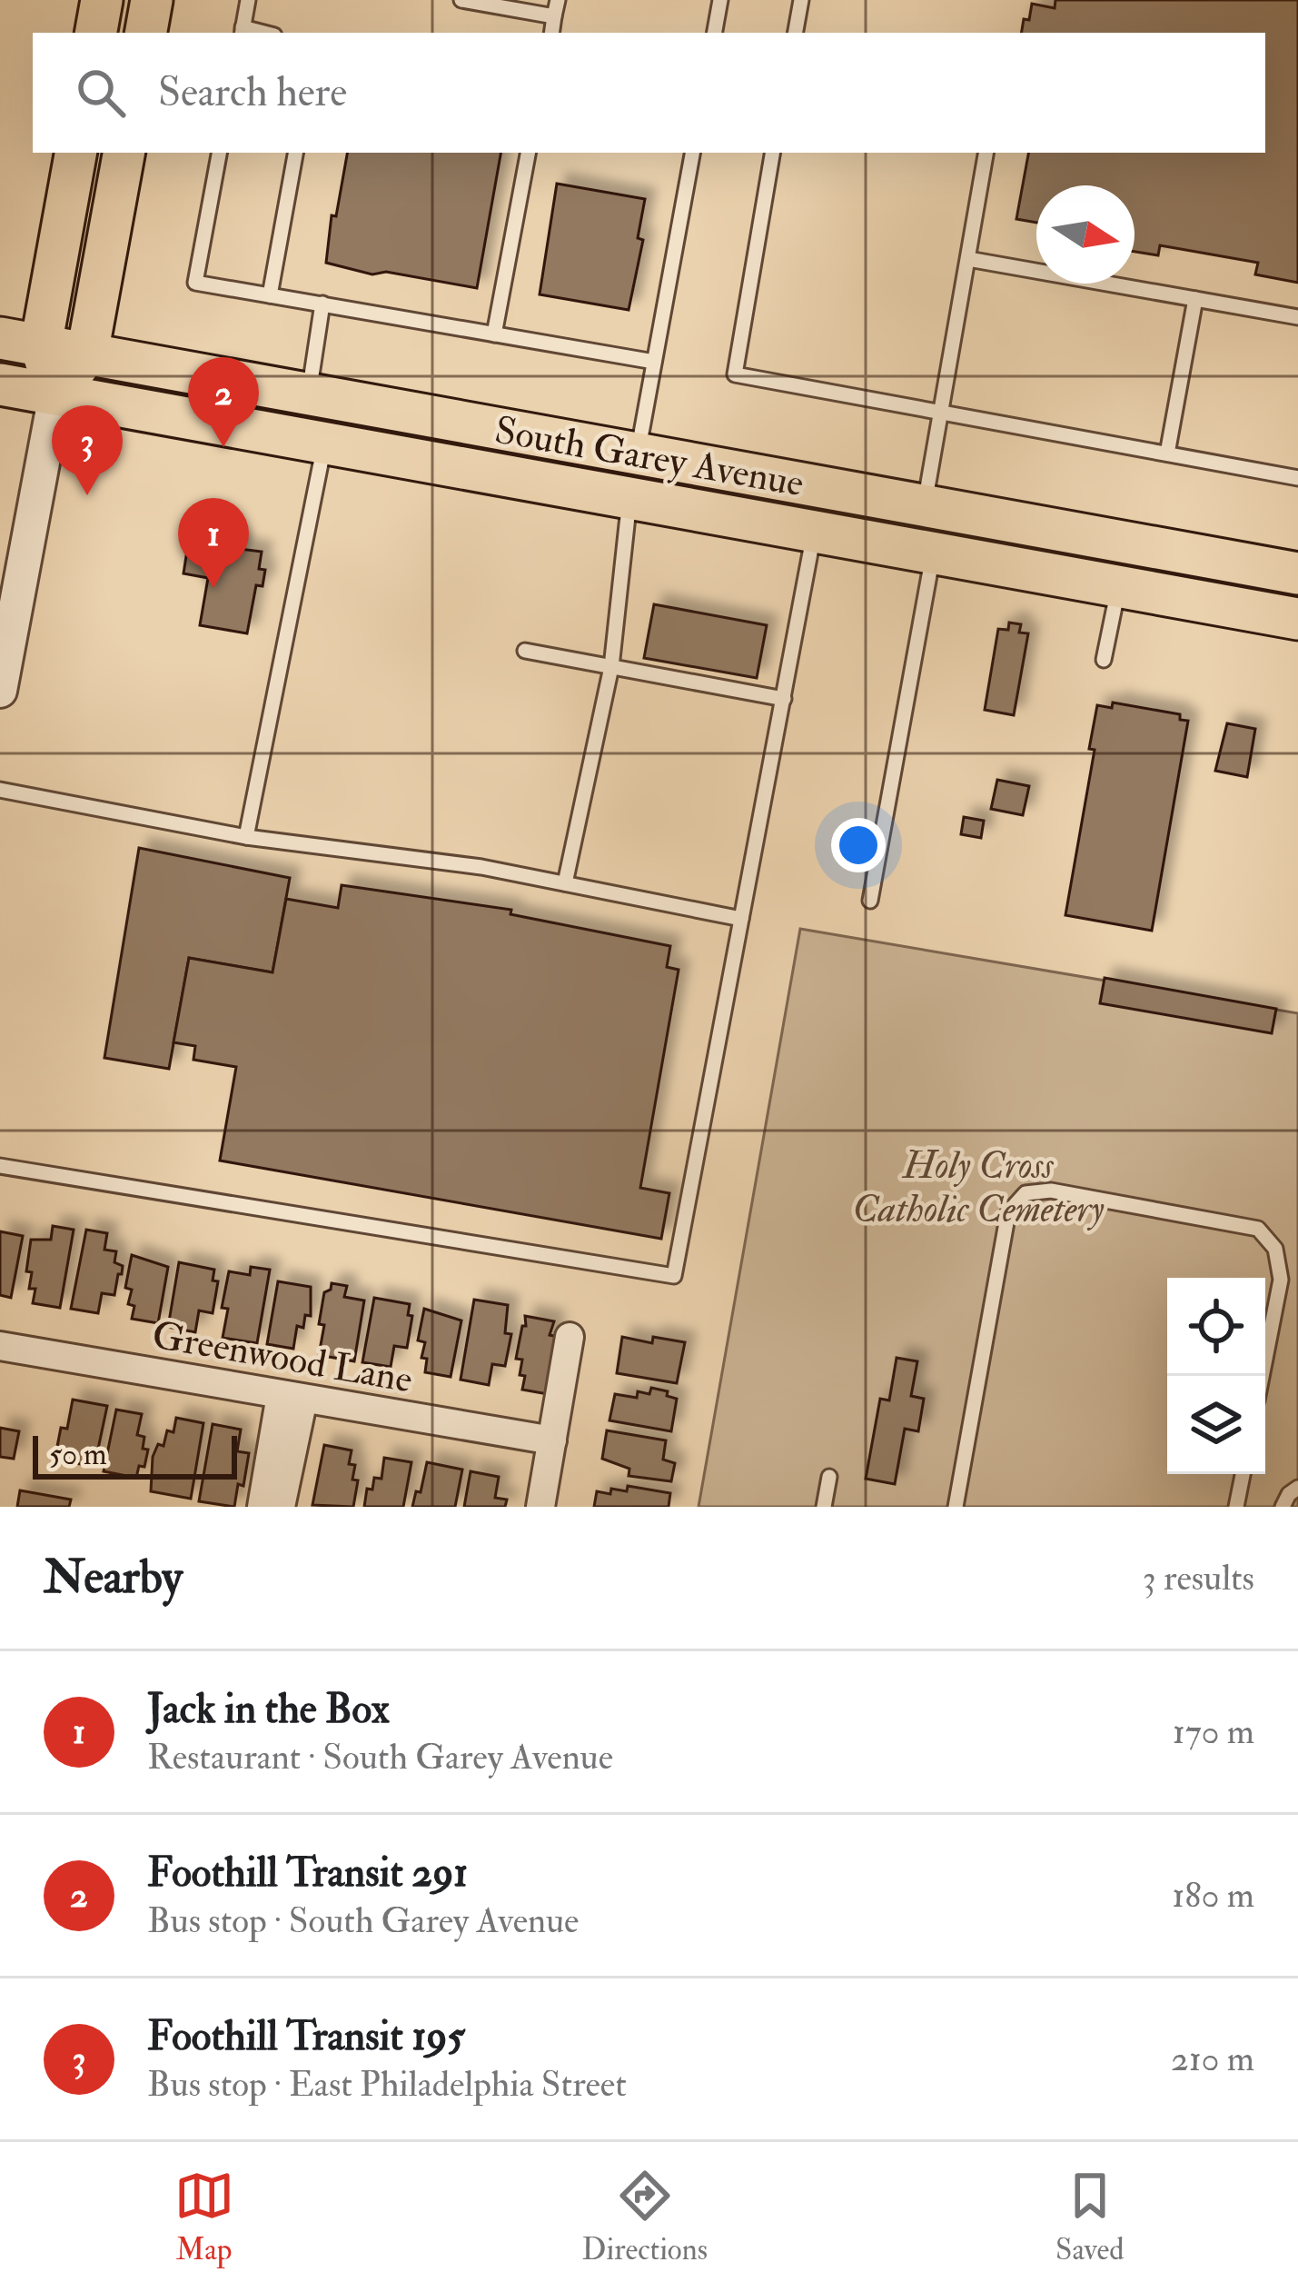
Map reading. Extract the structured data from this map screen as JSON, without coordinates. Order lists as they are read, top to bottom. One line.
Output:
{"streets":{"main road":["South Garey Avenue"],"street":["Greenwood Lane"]},"parks":["Holy Cross Catholic Cemetery"],"scale_bar":"50 m","north":"right","page":{"search":"Search here","pins":["2","3","1"],"scale":"50 m","heading":["Nearby","3 results"],"list":[{"mark":"1","name":"Jack in the Box","note":"Restaurant · South Garey Avenue","value":"170 m"},{"mark":"2","name":"Foothill Transit 291","note":"Bus stop · South Garey Avenue","value":"180 m"},{"mark":"3","name":"Foothill Transit 195","note":"Bus stop · East Philadelphia Street","value":"210 m"}],"nav":["Map","Directions","Saved"]}}
